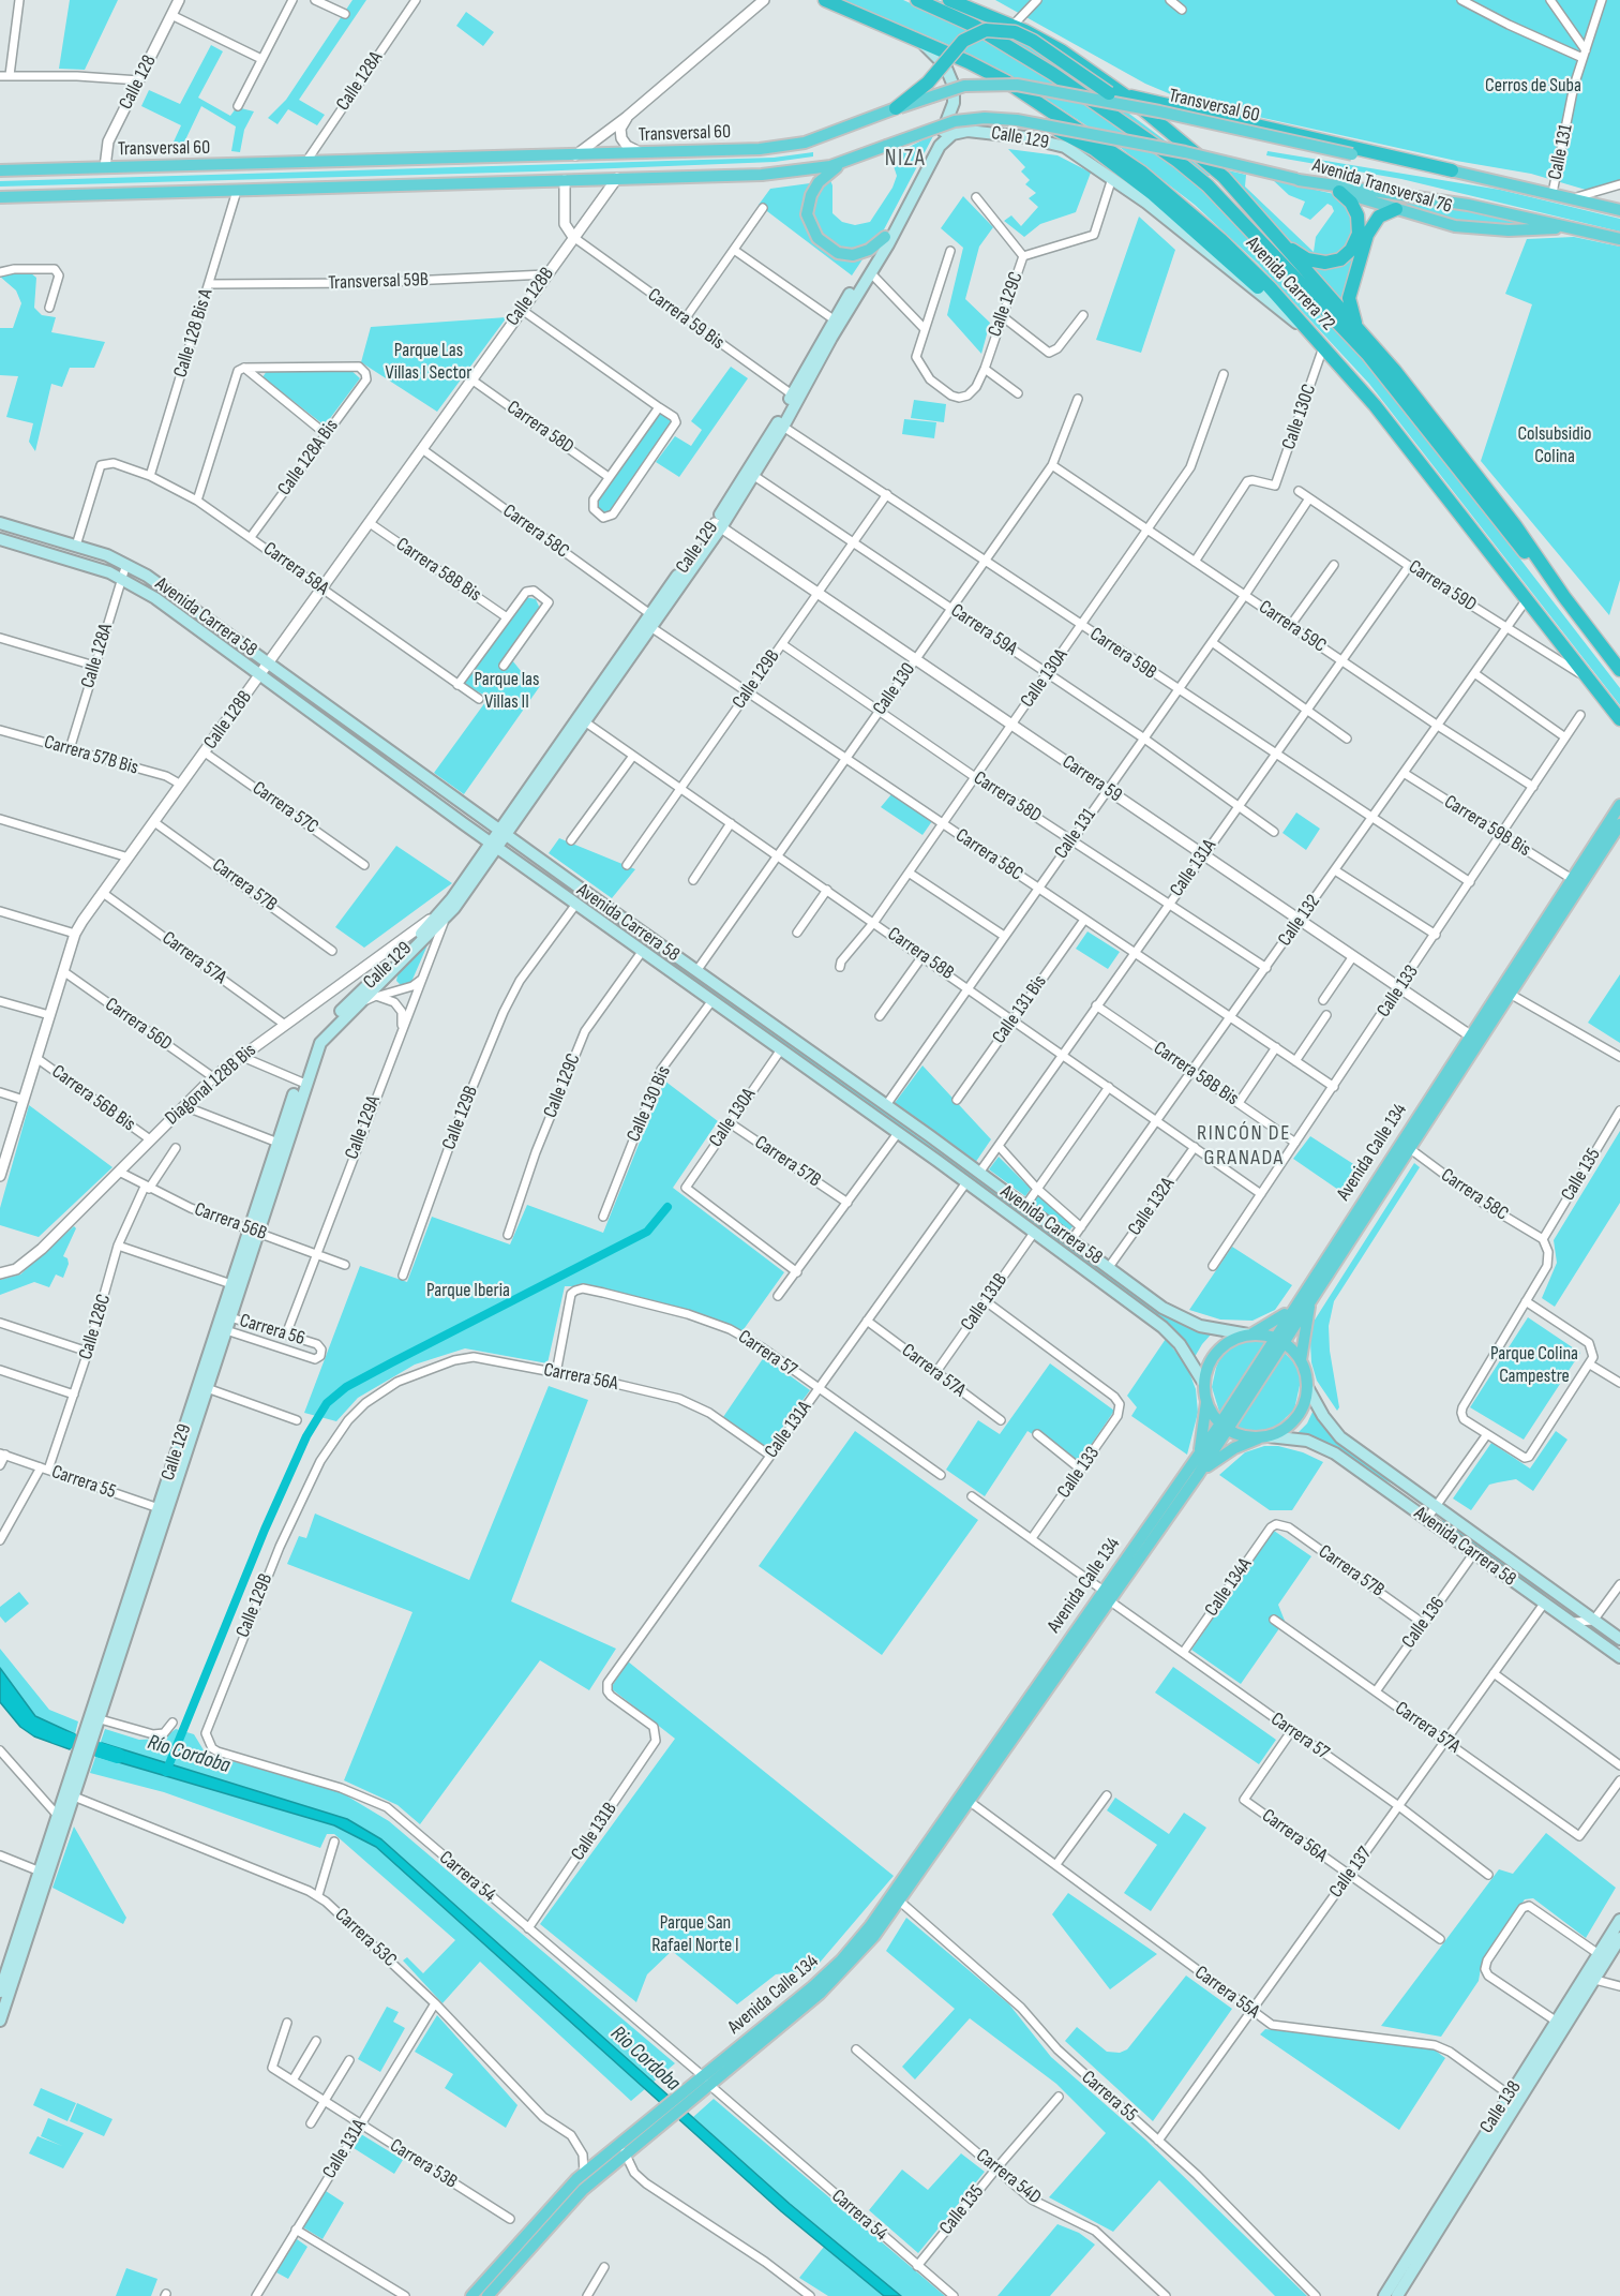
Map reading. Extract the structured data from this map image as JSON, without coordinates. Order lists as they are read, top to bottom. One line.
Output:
{"streets":{"highway":["Avenida Carrera 72"],"main road":["Transversal 60","Calle 129","Avenida Transversal 76","Avenida Carrera 58","Avenida Calle 134","Calle 138"],"street":["Calle 128A","Calle 128","Calle 131","Transversal 59B","Calle 128B","Calle 129C","Carrera 59 Bis","Calle 128 Bis A","Calle 130C","Carrera 58D","Calle 128A Bis","Carrera 58C","Carrera 58A","Carrera 58B Bis","Carrera 59D","Carrera 59C","Carrera 59A","Carrera 59B","Calle 130A","Calle 129B","Calle 130","Carrera 57B Bis","Carrera 59","Carrera 57C","Carrera 59B Bis","Calle 131A","Carrera 57B","Calle 132","Carrera 58B","Carrera 57A","Calle 133","Calle 131 Bis","Carrera 56D","Diagonal 128B Bis","Carrera 56B Bis","Calle 130 Bis","Calle 129A","Calle 135","Calle 132A","Carrera 56B","Calle 131B","Calle 128C","Carrera 56","Carrera 57","Carrera 56A","Carrera 55","Calle 134A","Calle 136","Calle 137","Carrera 54","Carrera 53C","Carrera 55A","Carrera 53B","Carrera 54D"]},"crossings":[["Calle 128A","Transversal 60"],["Calle 128A","Avenida Carrera 58"],["Calle 128A","Carrera 57B Bis"],["Calle 128","Transversal 60"],["Transversal 60","Avenida Transversal 76"],["Calle 129","Avenida Carrera 72"],["Calle 129","Calle 129C"],["Calle 129","Carrera 59 Bis"],["Calle 129","Carrera 58C"],["Calle 129","Avenida Carrera 58"],["Calle 129","Carrera 59A"],["Calle 129","Carrera 59B"],["Calle 129","Carrera 59"],["Calle 129","Carrera 58B"],["Calle 129","Diagonal 128B Bis"],["Calle 129","Calle 129A"],["Calle 129","Carrera 56B"],["Calle 129","Carrera 56"],["Calle 129","Carrera 55"],["Calle 129","Carrera 53C"],["Calle 131","Avenida Transversal 76"],["Calle 131","Carrera 58D"],["Calle 131","Carrera 58C"],["Calle 131","Carrera 59D"],["Calle 131","Avenida Carrera 58"],["Calle 131","Carrera 59C"],["Calle 131","Carrera 59A"],["Calle 131","Carrera 59B"],["Calle 131","Carrera 59"],["Calle 131","Carrera 58B"],["Transversal 59B","Calle 128B"],["Transversal 59B","Calle 128 Bis A"],["Avenida Carrera 72","Calle 130C"],["Avenida Carrera 72","Carrera 59D"],["Avenida Carrera 72","Calle 132"],["Calle 128B","Carrera 59 Bis"],["Calle 128B","Carrera 58D"],["Calle 128B","Carrera 58C"],["Calle 128B","Carrera 58A"],["Calle 128B","Carrera 58B Bis"],["Calle 128B","Avenida Carrera 58"],["Calle 128B","Carrera 57B Bis"],["Calle 128B","Carrera 57C"],["Calle 128B","Carrera 57B"],["Calle 128B","Carrera 57A"],["Calle 128B","Carrera 56D"],["Calle 128B","Carrera 56B Bis"],["Calle 129C","Avenida Carrera 58"],["Calle 128 Bis A","Carrera 58A"],["Calle 130C","Carrera 59C"],["Carrera 58D","Calle 130A"],["Carrera 58D","Calle 129B"],["Carrera 58D","Calle 130"],["Carrera 58D","Calle 131A"],["Carrera 58D","Calle 132"],["Calle 128A Bis","Carrera 58A"],["Carrera 58C","Calle 130A"],["Carrera 58C","Calle 129B"],["Carrera 58C","Calle 130"],["Carrera 58C","Calle 131A"],["Carrera 58C","Calle 132"],["Carrera 58C","Calle 133"],["Carrera 58C","Calle 131 Bis"],["Carrera 58C","Avenida Calle 134"],["Carrera 58C","Calle 135"],["Carrera 58A","Avenida Carrera 58"],["Carrera 58B Bis","Calle 131A"],["Carrera 58B Bis","Calle 132"],["Carrera 58B Bis","Calle 133"],["Carrera 59D","Calle 131A"],["Carrera 59D","Calle 132"],["Avenida Carrera 58","Calle 130A"],["Avenida Carrera 58","Calle 129B"],["Avenida Carrera 58","Calle 130"],["Avenida Carrera 58","Calle 131A"],["Avenida Carrera 58","Calle 132"],["Avenida Carrera 58","Calle 130 Bis"],["Avenida Carrera 58","Calle 132A"],["Avenida Carrera 58","Calle 131B"],["Avenida Carrera 58","Calle 136"],["Avenida Carrera 58","Calle 137"],["Carrera 59C","Calle 130A"],["Carrera 59C","Calle 130"],["Carrera 59C","Calle 131A"],["Carrera 59C","Calle 132"],["Carrera 59C","Calle 133"],["Carrera 59A","Calle 130A"],["Carrera 59A","Calle 129B"],["Carrera 59A","Calle 130"],["Carrera 59A","Calle 131A"],["Carrera 59B","Calle 130A"],["Carrera 59B","Calle 129B"],["Carrera 59B","Calle 130"],["Carrera 59B","Calle 131A"],["Carrera 59B","Calle 132"],["Carrera 59B","Calle 133"],["Calle 130A","Carrera 59"],["Calle 130A","Carrera 57B"],["Calle 130A","Carrera 58B"],["Calle 129B","Carrera 59"],["Calle 129B","Carrera 58B"],["Calle 129B","Carrera 56A"],["Calle 129B","Carrera 54"],["Calle 130","Carrera 59"],["Calle 130","Carrera 58B"],["Carrera 59","Calle 131A"],["Carrera 59","Calle 132"],["Carrera 59","Calle 133"],["Carrera 59","Avenida Calle 134"],["Carrera 59B Bis","Calle 132"],["Carrera 59B Bis","Calle 133"],["Carrera 59B Bis","Avenida Calle 134"],["Calle 131A","Carrera 58B"],["Calle 131A","Carrera 57A"],["Calle 131A","Calle 131B"],["Calle 131A","Carrera 57"],["Calle 131A","Carrera 56A"],["Calle 131A","Carrera 53C"],["Calle 131A","Carrera 53B"],["Carrera 57B","Calle 134A"],["Carrera 57B","Calle 136"],["Calle 132","Carrera 58B"],["Carrera 58B","Calle 133"],["Carrera 58B","Calle 131 Bis"],["Carrera 58B","Calle 132A"],["Carrera 57A","Diagonal 128B Bis"],["Carrera 57A","Calle 131B"],["Carrera 57A","Calle 136"],["Carrera 57A","Calle 137"],["Calle 133","Calle 131B"],["Calle 133","Carrera 57"],["Carrera 56D","Diagonal 128B Bis"],["Diagonal 128B Bis","Carrera 56B Bis"],["Diagonal 128B Bis","Calle 129A"],["Diagonal 128B Bis","Carrera 56B"],["Calle 129A","Carrera 56B"],["Calle 129A","Carrera 56"],["Avenida Calle 134","Carrera 57"],["Avenida Calle 134","Carrera 55"],["Avenida Calle 134","Carrera 54"],["Avenida Calle 134","Carrera 53C"],["Avenida Calle 134","Carrera 55A"],["Calle 135","Carrera 54"],["Calle 135","Carrera 54D"],["Carrera 56B","Calle 128C"],["Calle 131B","Carrera 54"],["Calle 128C","Carrera 55"],["Carrera 57","Carrera 56A"],["Carrera 57","Calle 134A"],["Carrera 57","Calle 137"],["Carrera 56A","Calle 137"],["Carrera 55","Calle 137"],["Calle 137","Carrera 55A"],["Carrera 55A","Calle 138"]],"districts":["NIZA","RINCÓN DE GRANADA"],"water":["Río Cordoba","Rio Cordoba"],"parks":["Cerros de Suba","Parque Las Villas I Sector","Colsubsidio Colina","Parque las Villas II","Parque Iberia","Parque Colina Campestre","Parque San Rafael Norte I"]}
